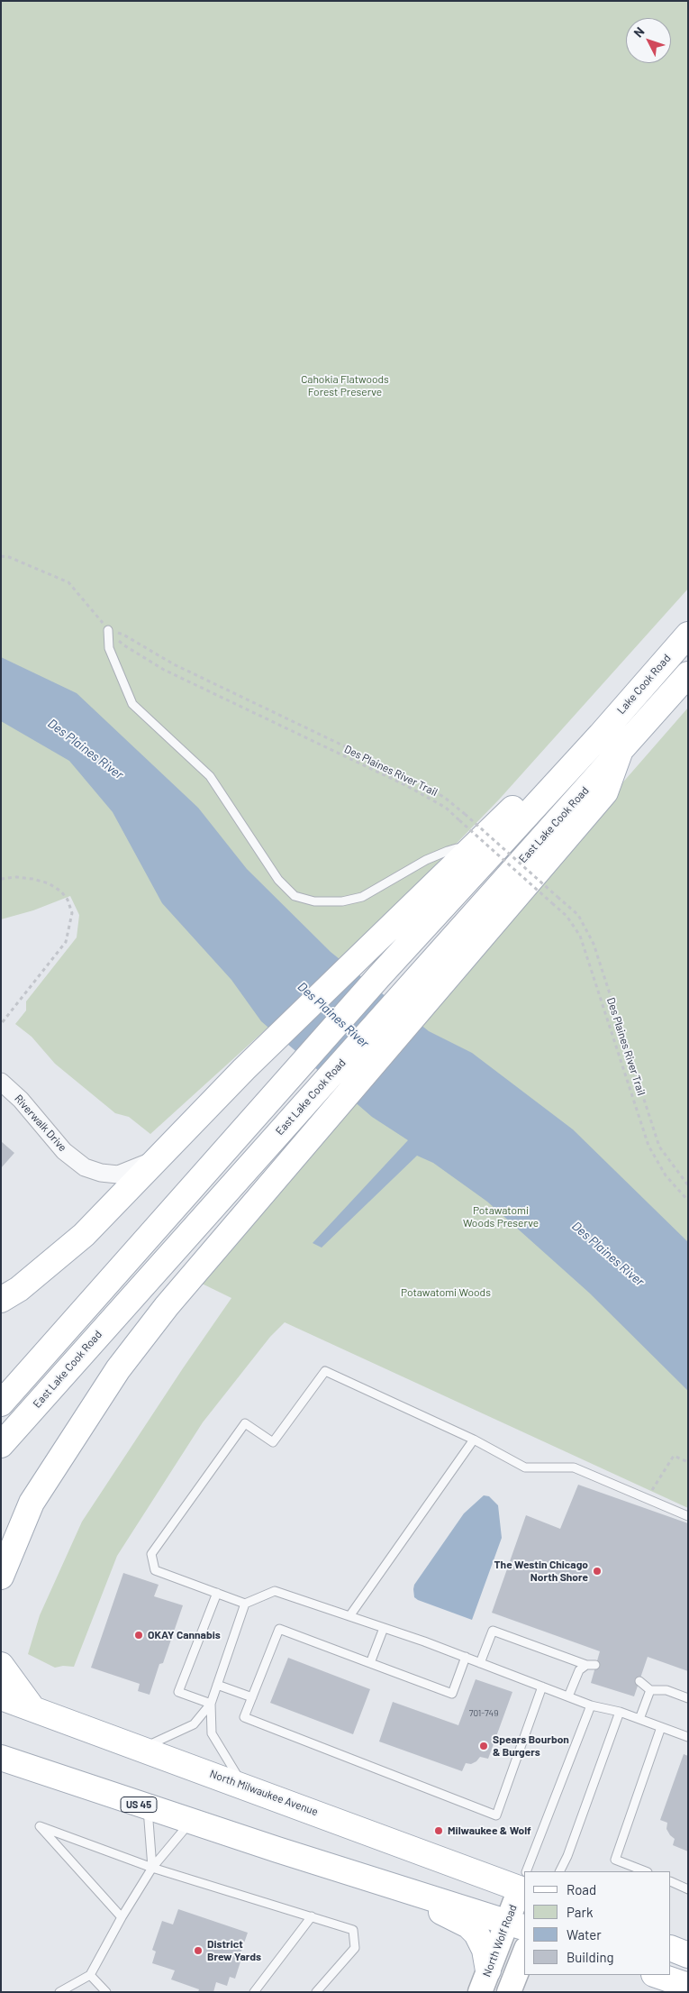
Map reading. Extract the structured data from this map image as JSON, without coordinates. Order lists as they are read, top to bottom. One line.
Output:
{"streets":{"main road":["Lake Cook Road","East Lake Cook Road","North Milwaukee Avenue","US 45","North Wolf Road"],"street":["Riverwalk Drive"],"path":["Des Plaines River Trail"]},"crossings":[["North Milwaukee Avenue","North Wolf Road"],["US 45","North Wolf Road"]],"water":["Des Plaines River"],"parks":["Cahokia Flatwoods Forest Preserve","Potawatomi Woods Preserve","Potawatomi Woods"],"places":["The Westin Chicago North Shore","OKAY Cannabis","Spears Bourbon & Burgers","Milwaukee & Wolf","District Brew Yards"],"house_numbers":["701-749"],"legend":["Road","Park","Water","Building"],"north":"top left"}
